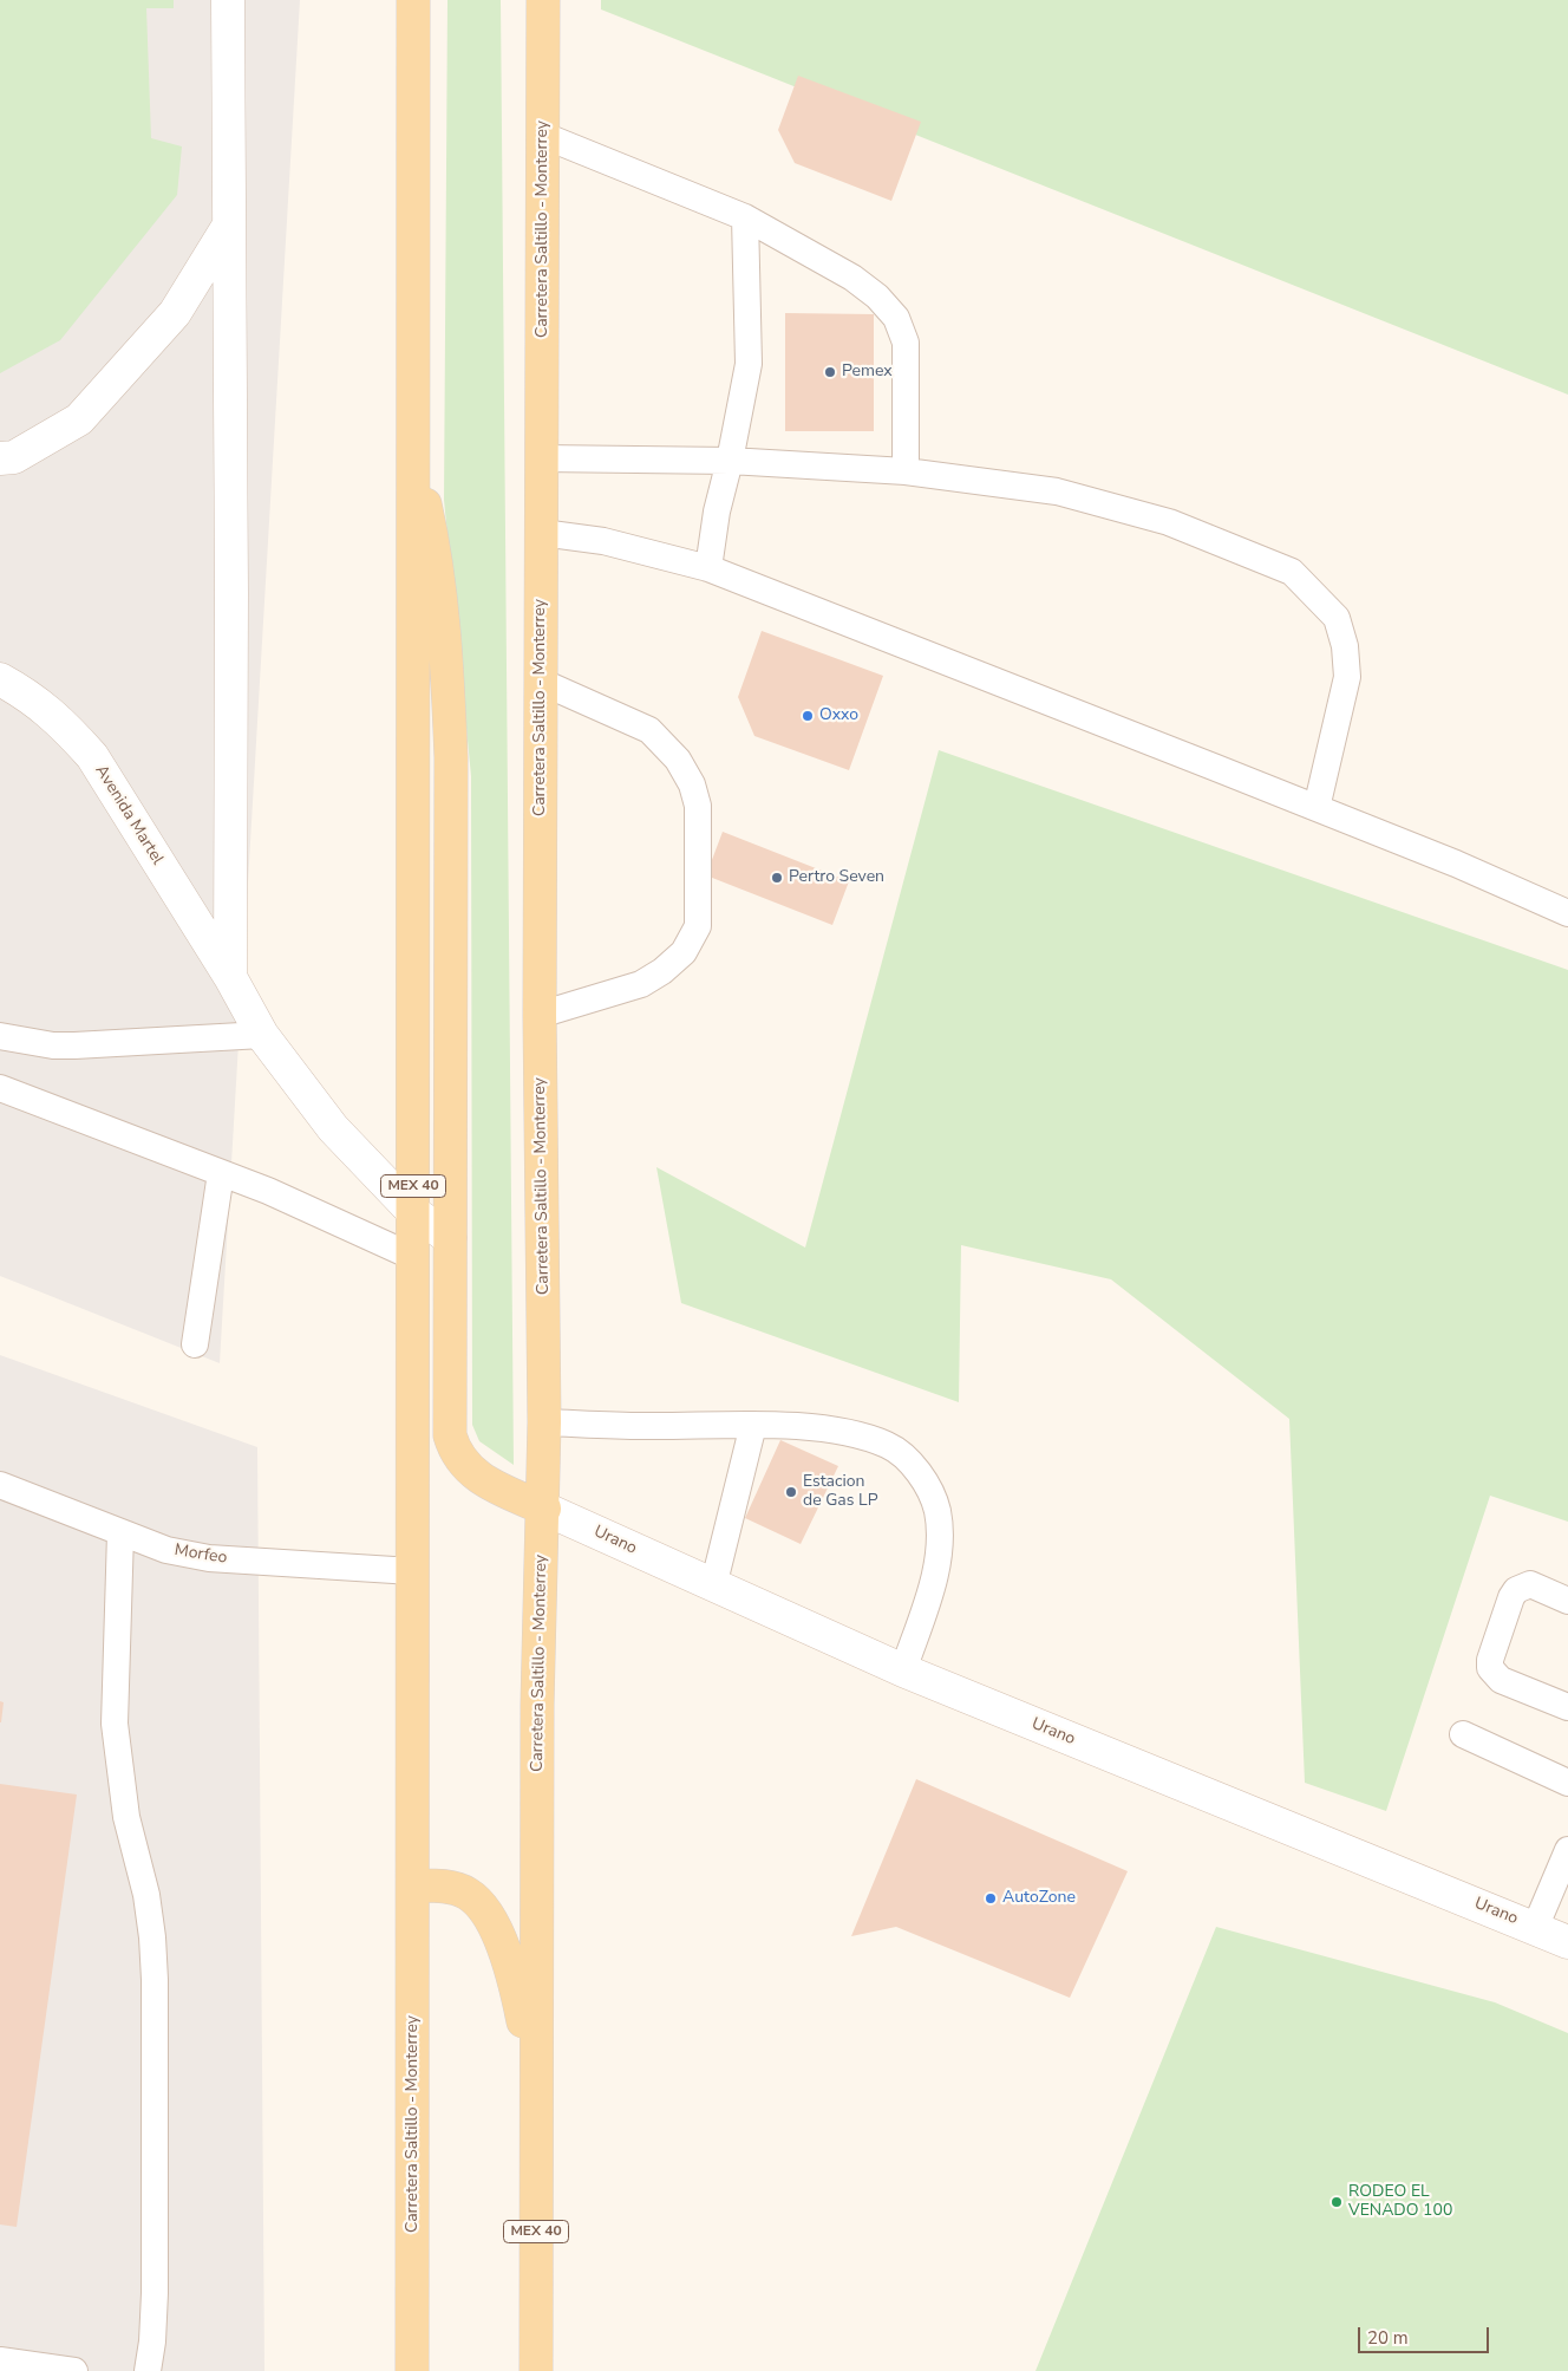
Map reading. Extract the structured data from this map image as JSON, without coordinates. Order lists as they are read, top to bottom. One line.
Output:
{"streets":{"main road":["Carretera Saltillo - Monterrey","MEX 40"],"street":["Avenida Martel","Urano"],"lane":["Morfeo"]},"crossings":[["Carretera Saltillo - Monterrey","Avenida Martel"],["Carretera Saltillo - Monterrey","Urano"],["Carretera Saltillo - Monterrey","Morfeo"]],"places":["Pemex","Oxxo","Pertro Seven","Estacion de Gas LP","AutoZone","RODEO EL VENADO 100"],"scale_bar":"20 m"}
